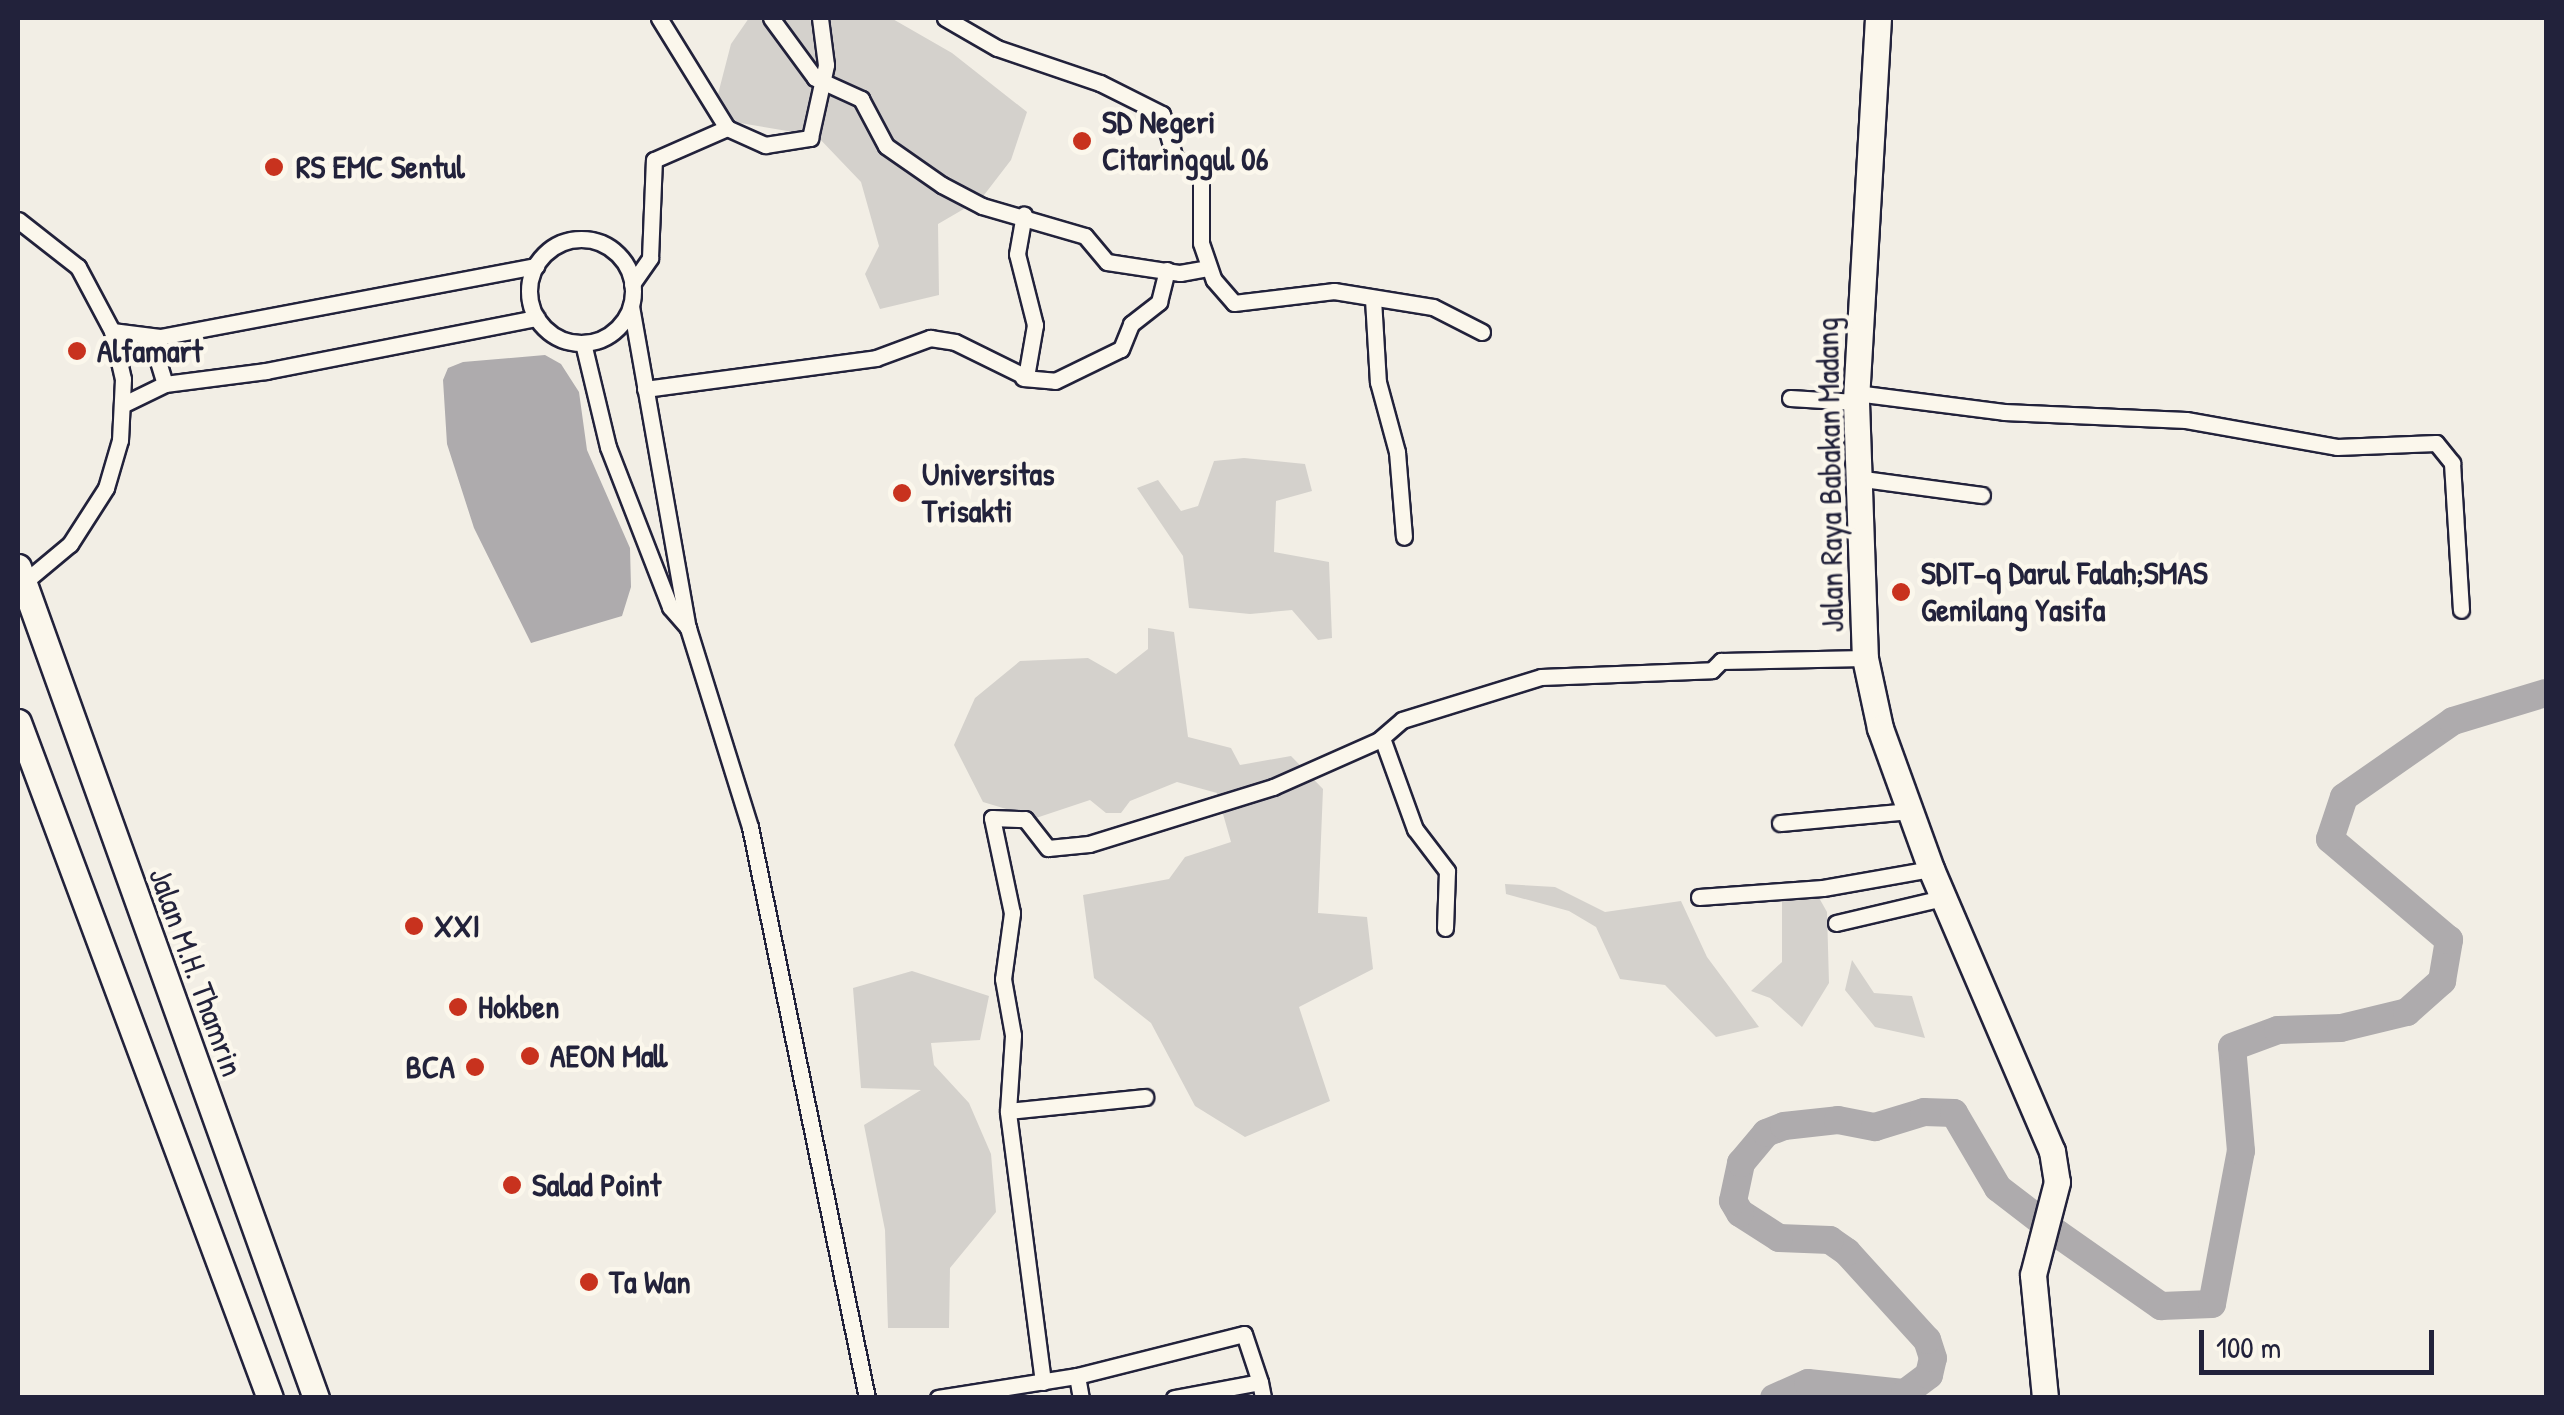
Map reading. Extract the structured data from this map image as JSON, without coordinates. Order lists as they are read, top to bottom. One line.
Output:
{"streets":{"main road":["Jalan Raya Babakan Madang","Jalan M.H. Thamrin"]},"places":["SD Negeri Citaringgul 06","RS EMC Sentul","Alfamart","Universitas Trisakti","SDIT-q Darul Falah;SMAS Gemilang Yasifa","XXI","Hokben","AEON Mall","BCA","Salad Point","Ta Wan"],"scale_bar":"100 m"}
